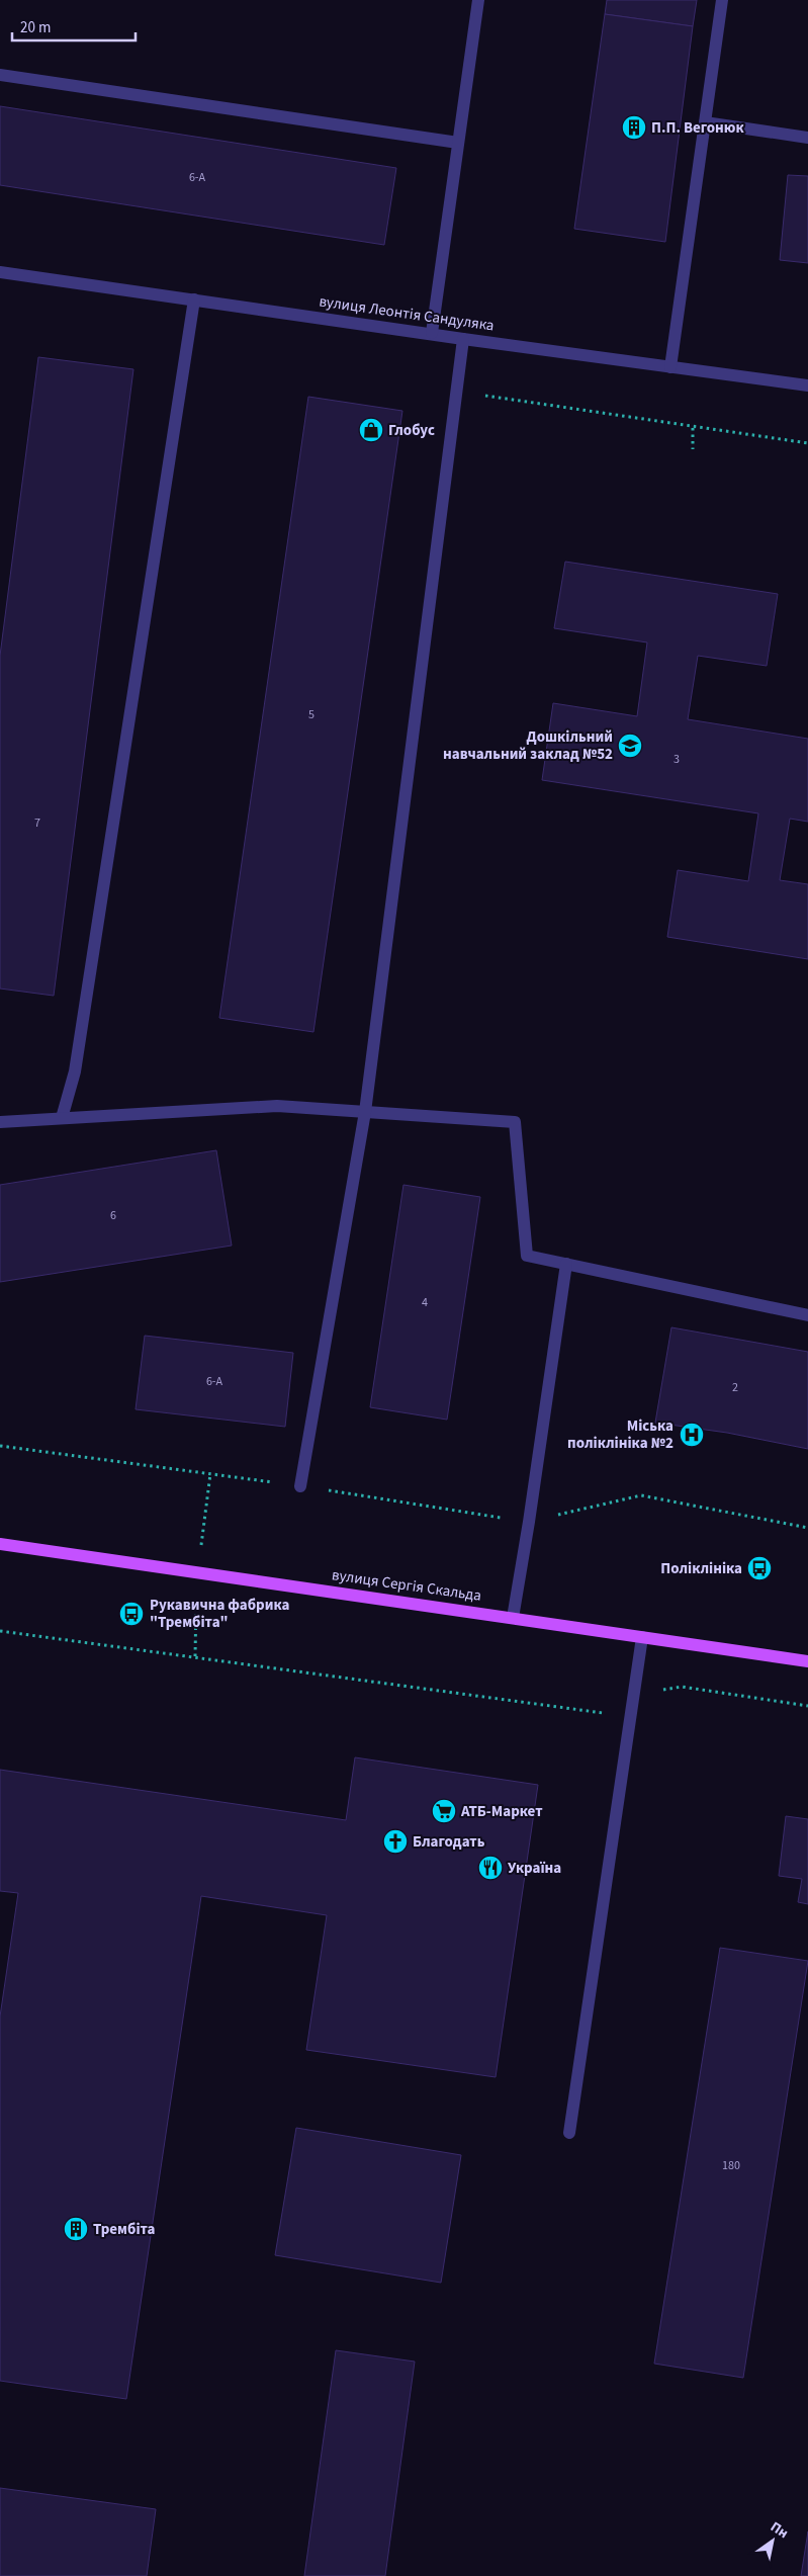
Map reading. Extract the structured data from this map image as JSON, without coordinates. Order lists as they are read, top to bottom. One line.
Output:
{"streets":{"main road":["вулиця Сергія Скальда"],"street":["вулиця Леонтія Сандуляка"]},"places":{"building":["П.П. Вегонюк","Трембіта"],"shop":["Глобус"],"school or university":["Дошкільний навчальний заклад №52"],"hospital":["Міська поліклініка №2"],"bus stop":["Поліклініка","Рукавична фабрика \"Трембіта\""],"supermarket":["АТБ-Маркет"],"church":["Благодать"],"restaurant":["Україна"]},"house_numbers":["6-А","5","3","7","6","4","6-А","2","180"],"scale_bar":"20 m","north":"top right"}
